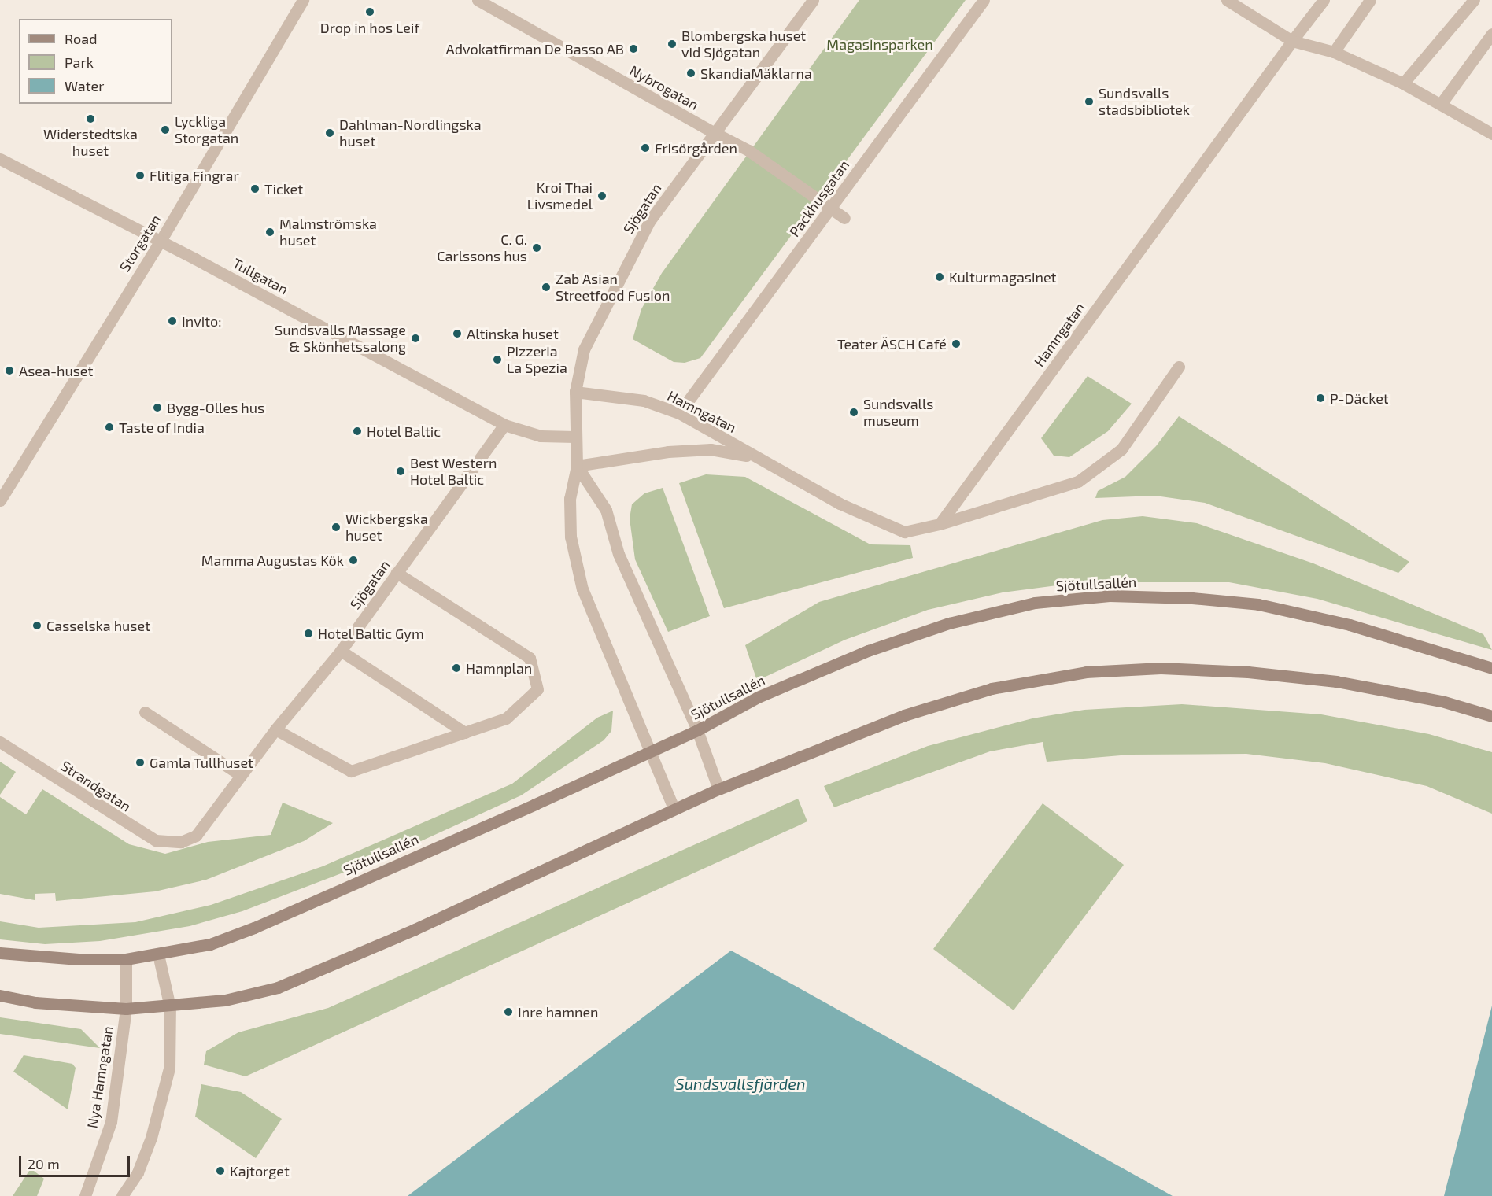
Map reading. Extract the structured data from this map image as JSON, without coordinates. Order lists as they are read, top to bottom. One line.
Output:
{"streets":{"main road":["Sjötullsallén"],"street":["Nybrogatan","Packhusgatan","Sjögatan","Storgatan","Tullgatan","Hamngatan","Strandgatan","Nya Hamngatan"]},"crossings":[["Nybrogatan","Packhusgatan"],["Nybrogatan","Sjögatan"],["Packhusgatan","Hamngatan"],["Sjögatan","Tullgatan"],["Sjögatan","Hamngatan"],["Sjögatan","Sjötullsallén"],["Sjögatan","Strandgatan"],["Storgatan","Tullgatan"],["Sjötullsallén","Nya Hamngatan"]],"water":["Sundsvallsfjärden"],"parks":["Magasinsparken"],"places":["Drop in hos Leif","Blombergska huset vid Sjögatan","Advokatfirman De Basso AB","SkandiaMäklarna","Sundsvalls stadsbibliotek","Widerstedtska huset","Lyckliga Storgatan","Dahlman-Nordlingska huset","Frisörgården","Flitiga Fingrar","Ticket","Kroi Thai Livsmedel","Malmströmska huset","C. G. Carlssons hus","Kulturmagasinet","Zab Asian Streetfood Fusion","Invito:","Altinska huset","Sundsvalls Massage & Skönhetssalong","Teater ÄSCH Café","Pizzeria La Spezia","Asea-huset","P-Däcket","Bygg-Olles hus","Sundsvalls museum","Taste of India","Hotel Baltic","Best Western Hotel Baltic","Wickbergska huset","Mamma Augustas Kök","Casselska huset","Hotel Baltic Gym","Hamnplan","Gamla Tullhuset","Inre hamnen","Kajtorget"],"legend":["Road","Park","Water"],"scale_bar":"20 m"}
